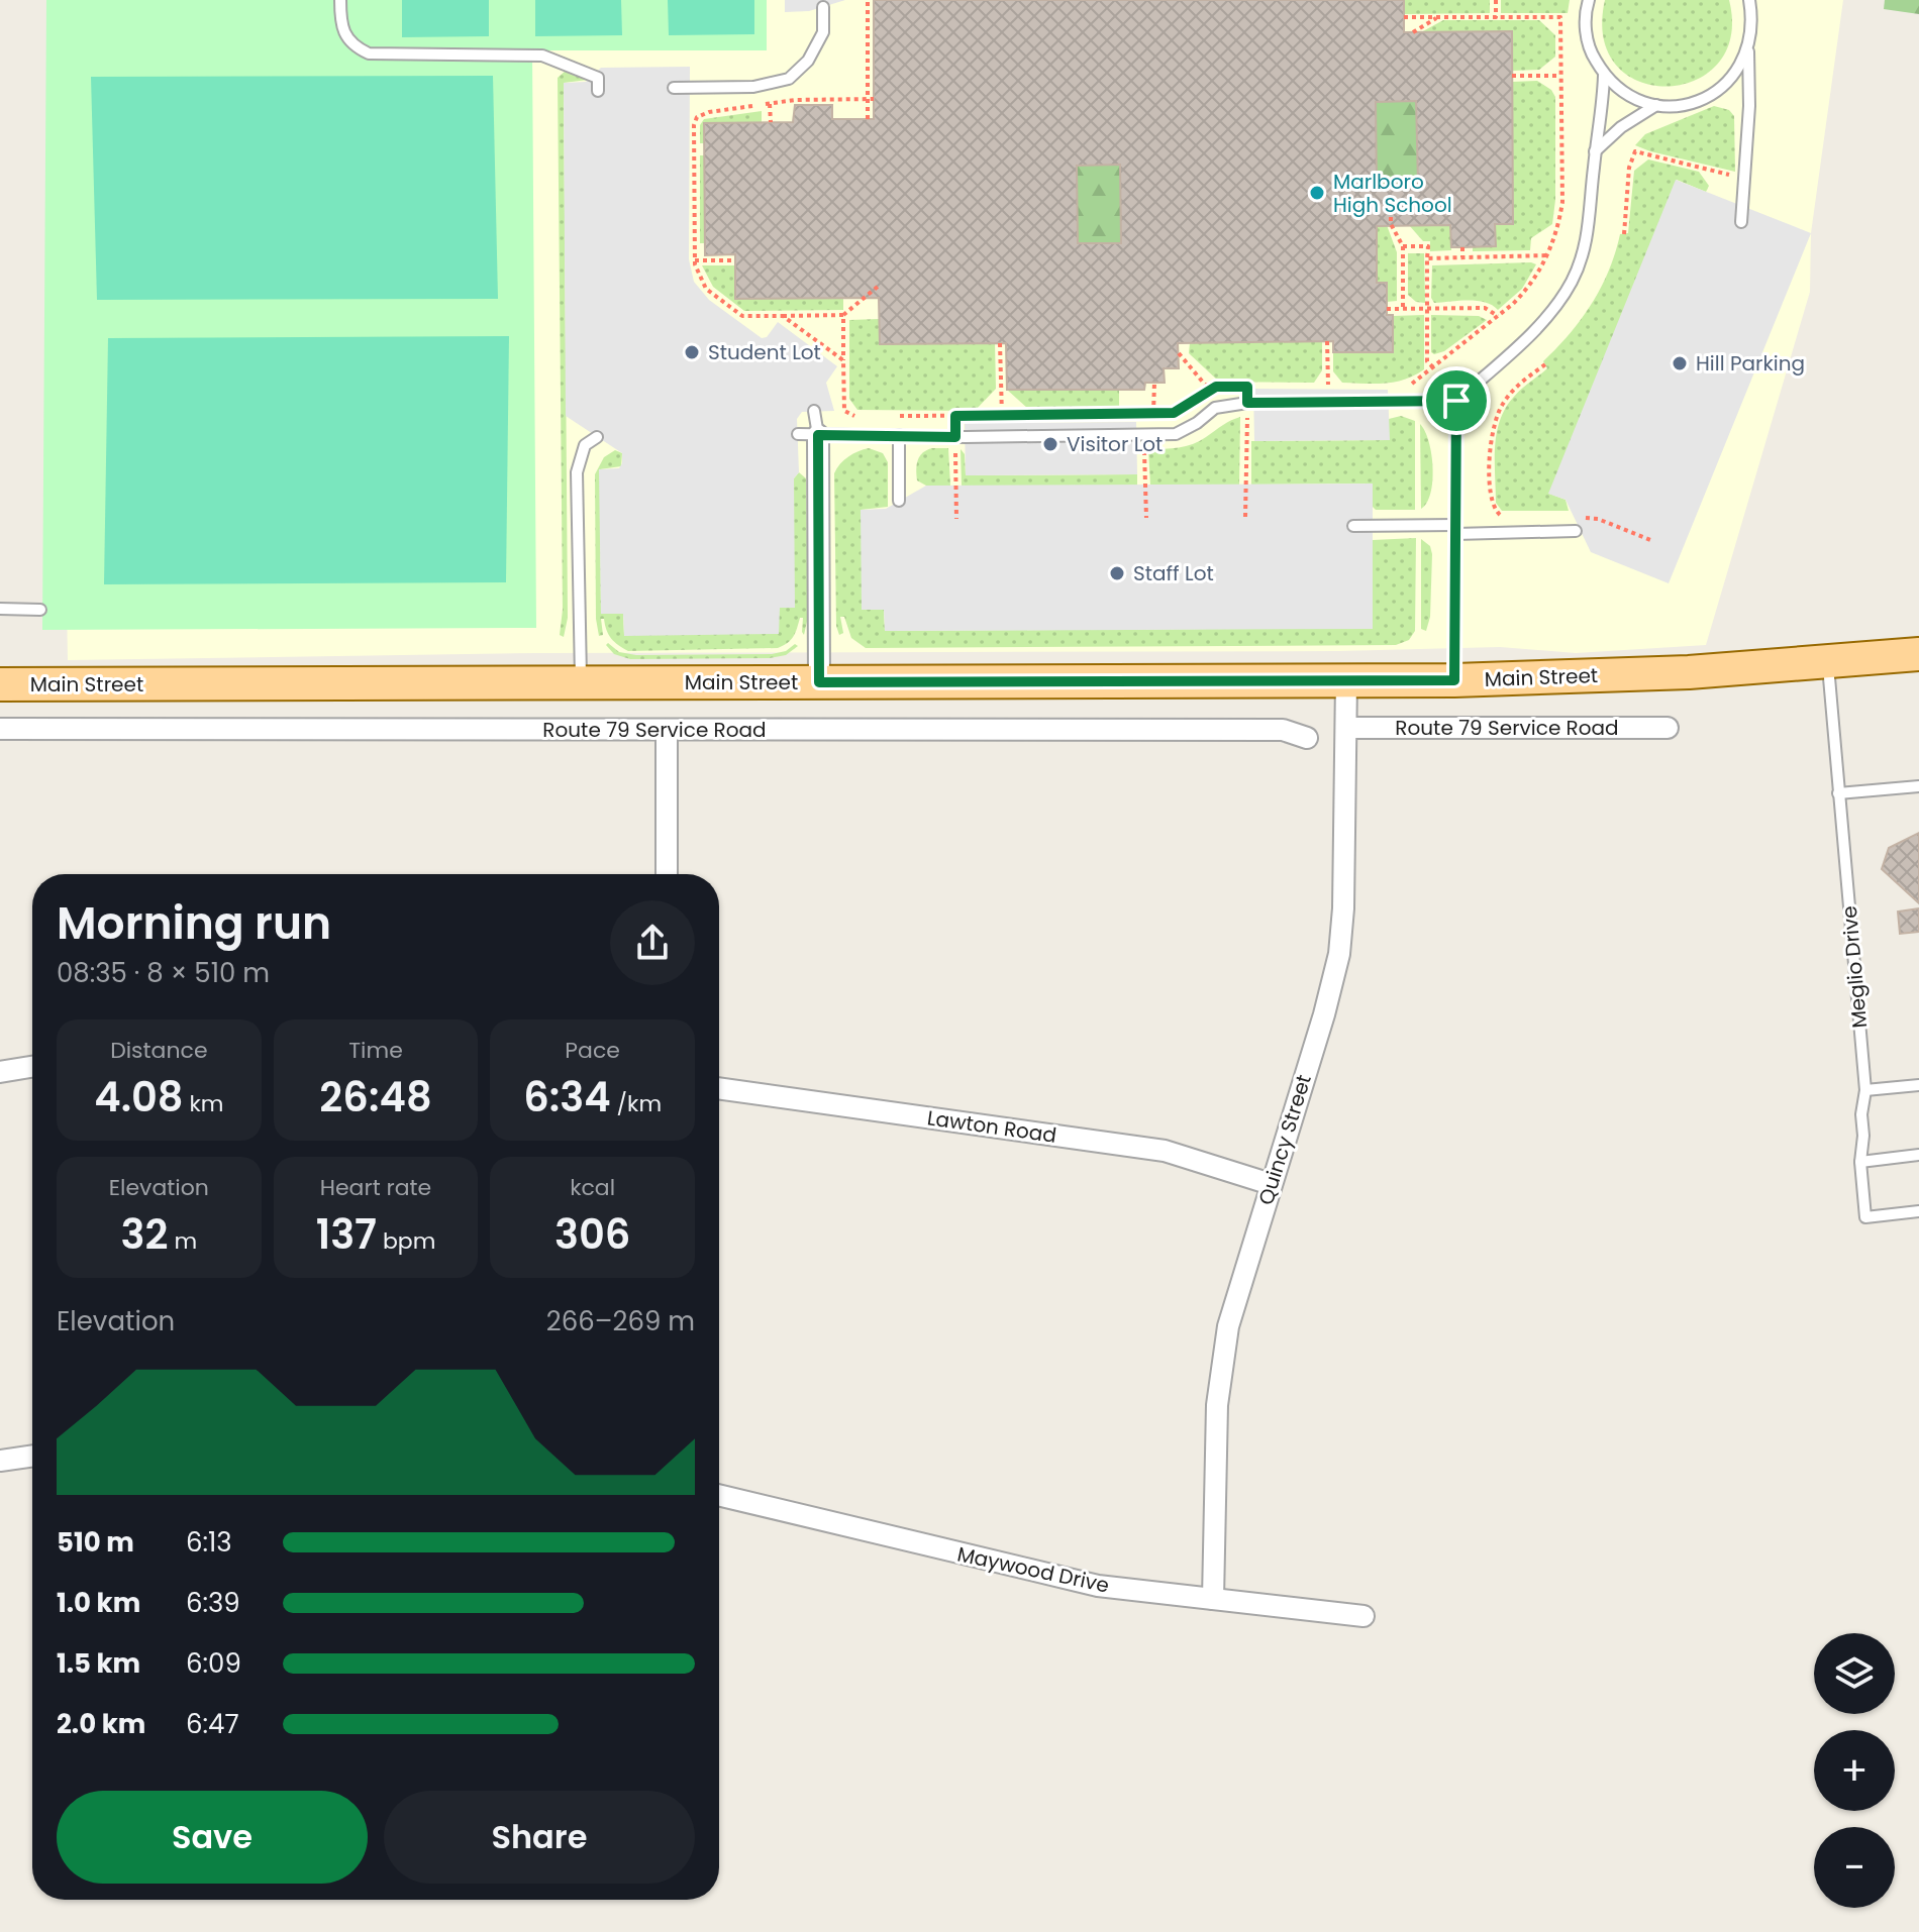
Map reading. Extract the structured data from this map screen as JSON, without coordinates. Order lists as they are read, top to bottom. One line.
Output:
{"streets":{"main road":["Main Street"],"street":["Route 79 Service Road","Lawton Road","Quincy Street","Maywood Drive"],"lane":["Meglio Drive"]},"crossings":[["Main Street","Meglio Drive"],["Main Street","Quincy Street"],["Route 79 Service Road","Quincy Street"],["Lawton Road","Quincy Street"],["Quincy Street","Maywood Drive"]],"places":["Marlboro High School","Student Lot","Hill Parking","Visitor Lot","Staff Lot"],"page":{"heading":["Morning run","08:35 · 8 × 510 m"],"stats":[["Distance","4.08 km"],["Time","26:48"],["Pace","6:34 /km"],["Elevation","32 m"],["Heart rate","137 bpm"],["kcal","306"]],"chart":["Elevation","266–269 m"],"list":[{"name":"510 m","note":"6:13"},{"name":"1.0 km","note":"6:39"},{"name":"1.5 km","note":"6:09"},{"name":"2.0 km","note":"6:47"}],"map_buttons":["+","−"],"buttons":["Save","Share"]}}
